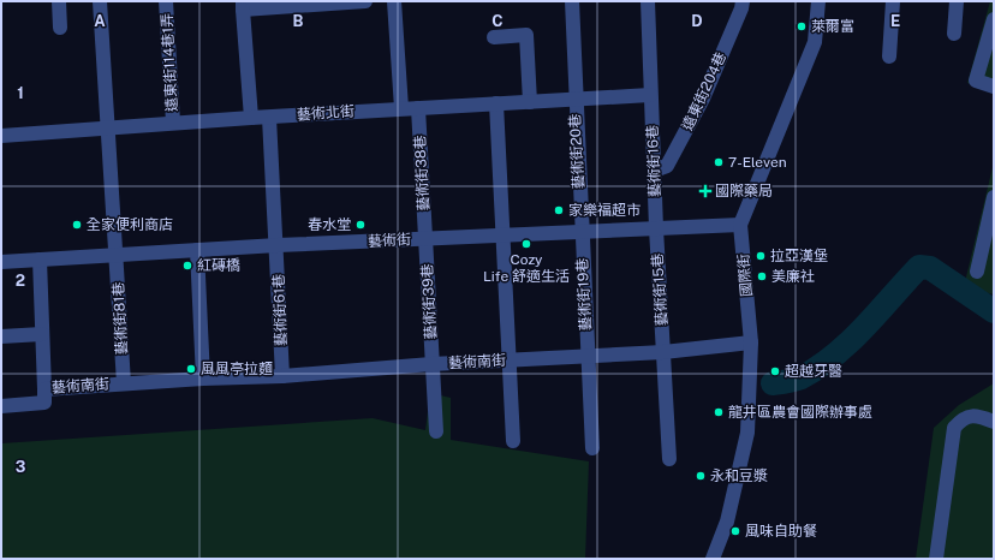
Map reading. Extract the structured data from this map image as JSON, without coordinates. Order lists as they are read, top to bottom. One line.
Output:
{"streets":{"street":["遠東街114巷1弄","遠東街204巷","藝術北街","藝術街20巷","藝術街16巷","藝術街38巷","藝術街","國際街","藝術街15巷","藝術街19巷","藝術街39巷","藝術街61巷","藝術街81巷","藝術南街"]},"crossings":[["遠東街114巷1弄","藝術北街"],["遠東街204巷","藝術街16巷"],["藝術北街","藝術街20巷"],["藝術北街","藝術街16巷"],["藝術北街","藝術街38巷"],["藝術北街","藝術街61巷"],["藝術北街","藝術街81巷"],["藝術街20巷","藝術街"],["藝術街20巷","藝術街19巷"],["藝術街16巷","藝術街"],["藝術街16巷","藝術街15巷"],["藝術街38巷","藝術街"],["藝術街38巷","藝術街39巷"],["藝術街","國際街"],["藝術街","藝術街15巷"],["藝術街","藝術街19巷"],["藝術街","藝術街39巷"],["藝術街","藝術街61巷"],["藝術街","藝術街81巷"],["國際街","藝術南街"],["藝術街15巷","藝術南街"],["藝術街19巷","藝術南街"],["藝術街39巷","藝術南街"],["藝術街61巷","藝術南街"],["藝術街81巷","藝術南街"]],"places":{"other":["萊爾富","7-Eleven","家樂福超市","全家便利商店","春水堂","Cozy Life 舒適生活","拉亞漢堡","紅磚橋","美廉社","風風亭拉麵","超越牙醫","龍井區農會國際辦事處","永和豆漿","風味自助餐"],"health":["國際藥局"]},"grid":{"columns":["A","B","C","D","E"],"rows":["1","2","3"]}}
